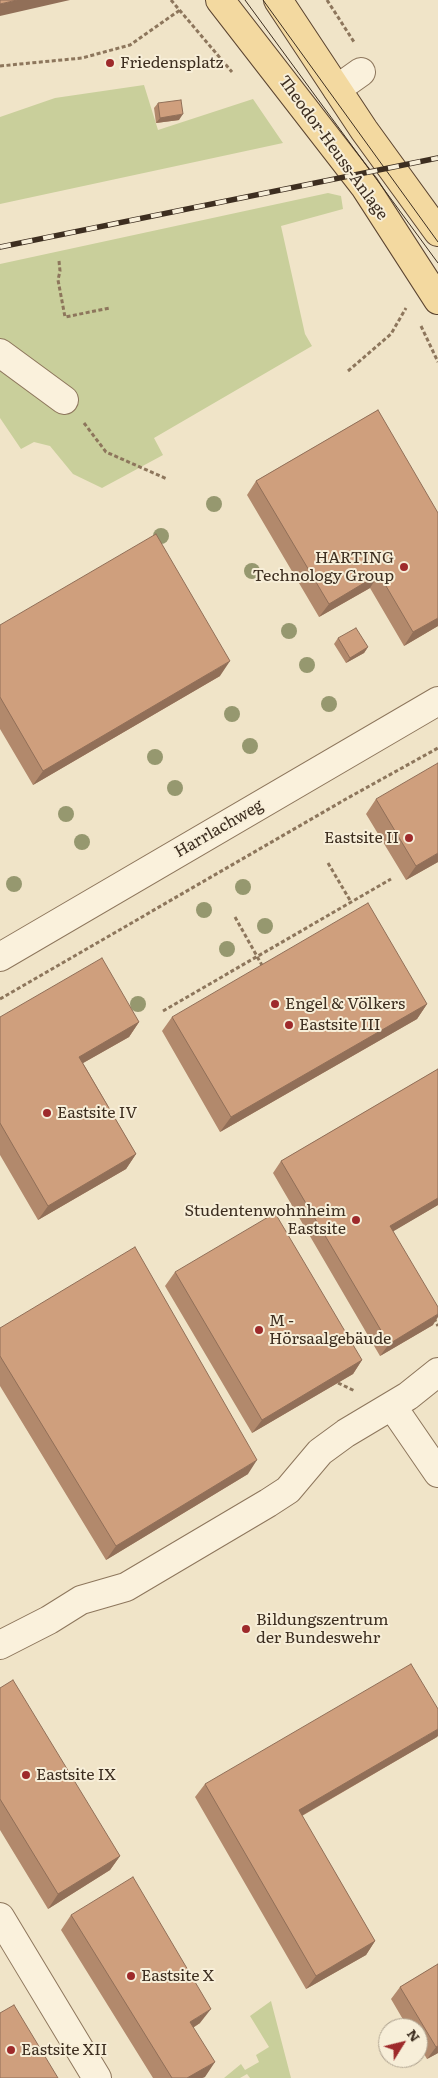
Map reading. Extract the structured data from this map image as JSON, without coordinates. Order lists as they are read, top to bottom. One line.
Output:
{"streets":{"main road":["Theodor-Heuss-Anlage"],"street":["Harrlachweg"]},"places":["Friedensplatz","HARTING Technology Group","Eastsite II","Engel & Völkers","Eastsite III","Eastsite IV","Studentenwohnheim Eastsite","M - Hörsaalgebäude","Bildungszentrum der Bundeswehr","Eastsite IX","Eastsite X","Eastsite XII"],"north":"top right"}
